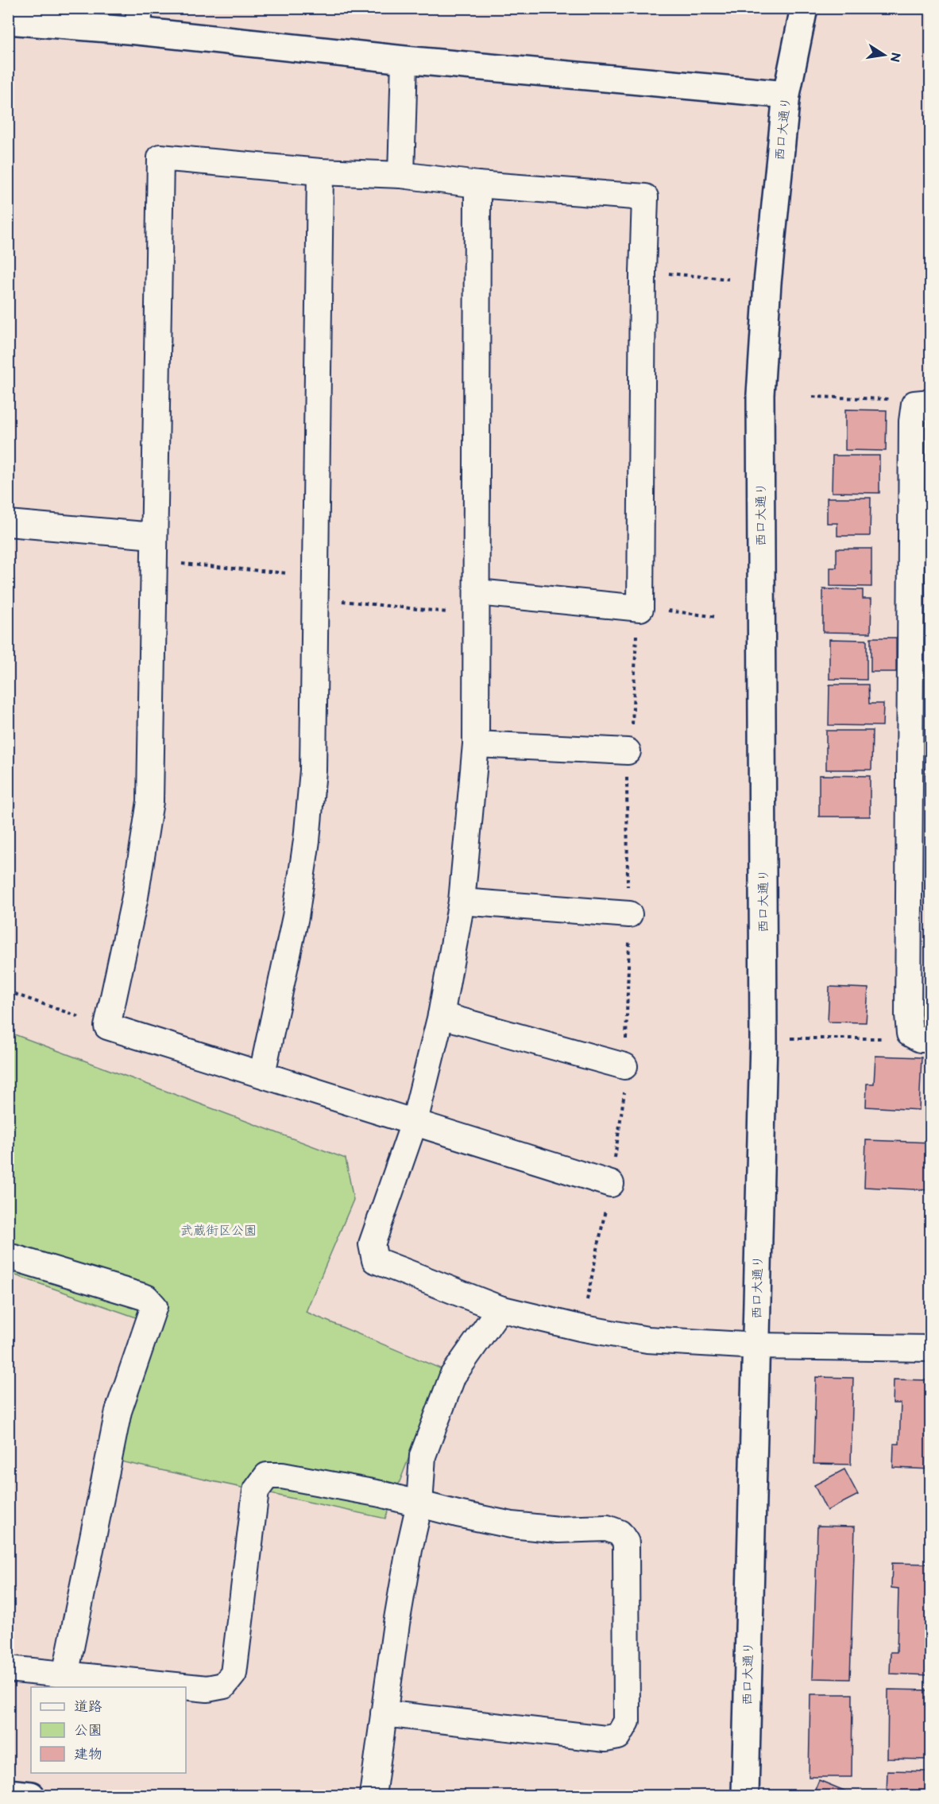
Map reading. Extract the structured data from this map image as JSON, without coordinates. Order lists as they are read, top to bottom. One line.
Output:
{"streets":{"street":["西口大通り"]},"parks":["武蔵街区公園"],"legend":["道路","公園","建物"],"north":"right"}
